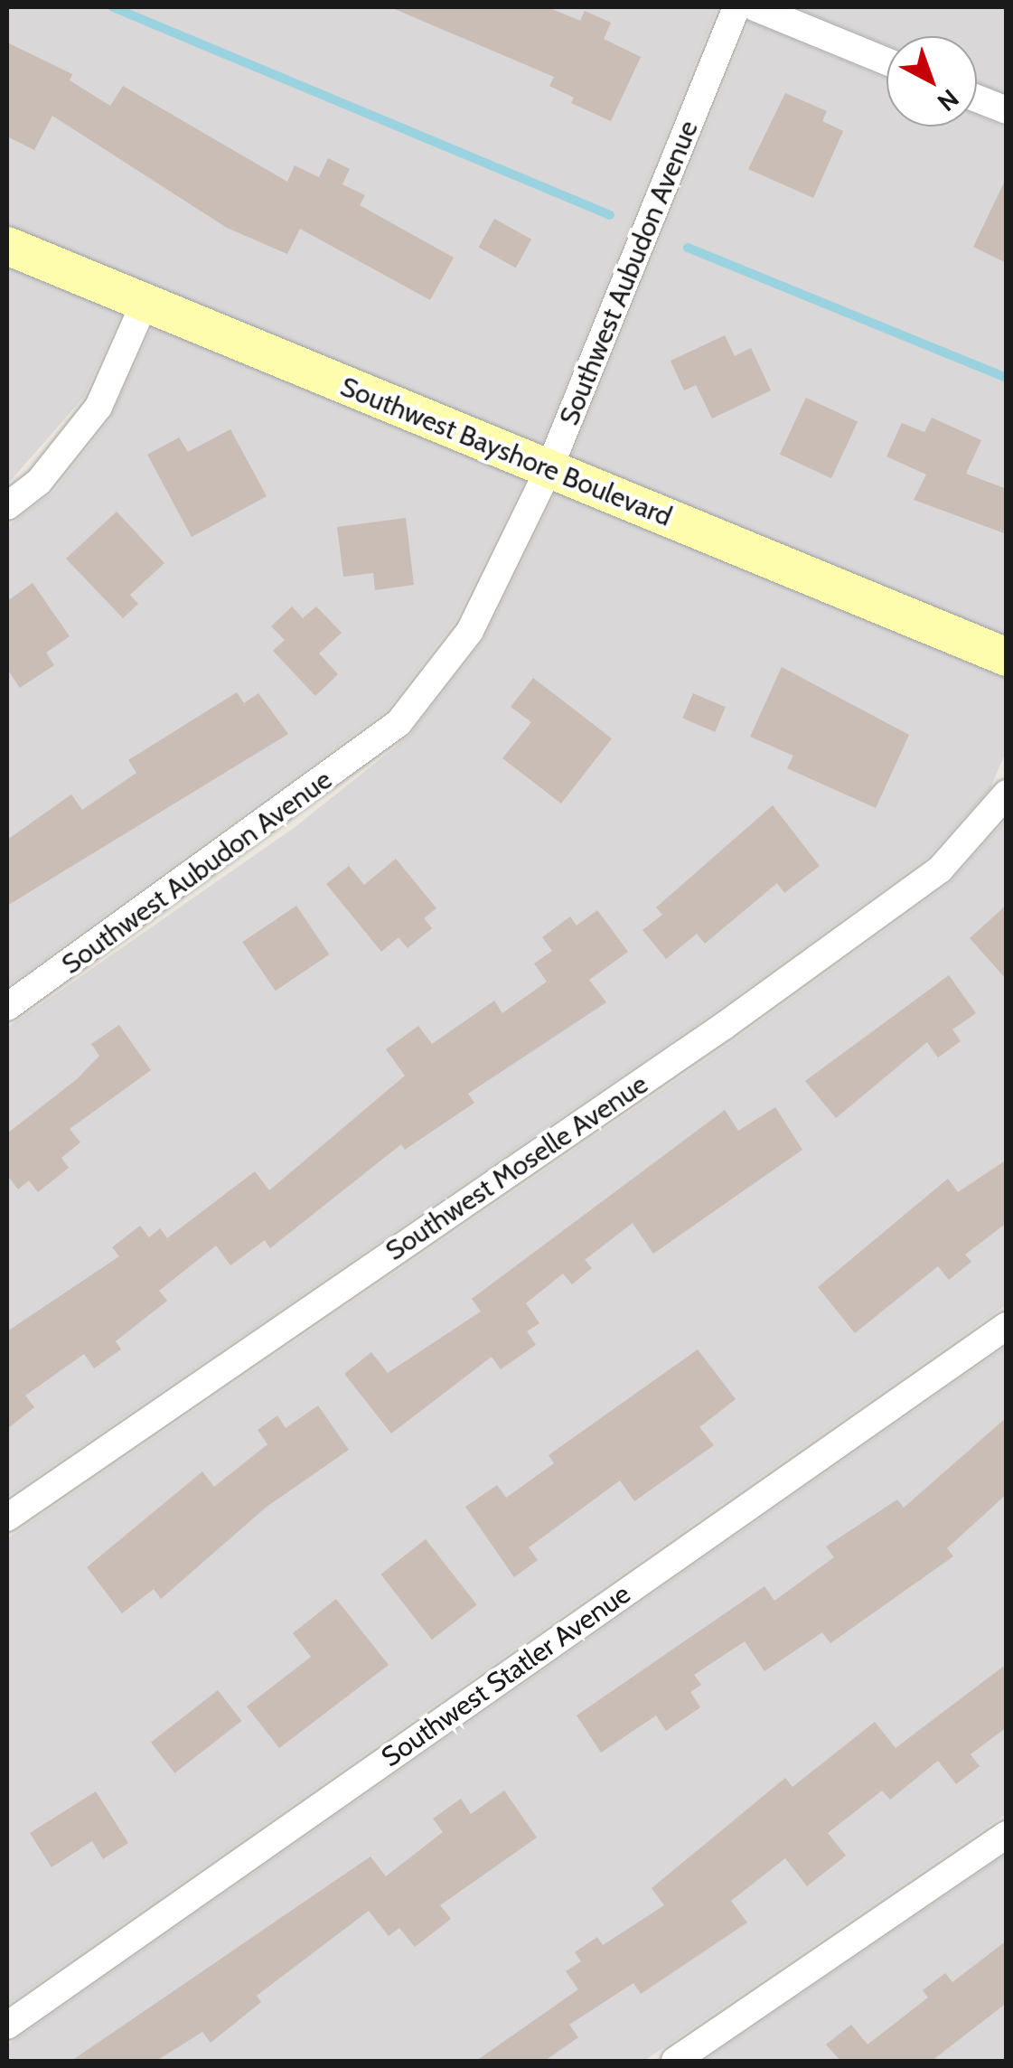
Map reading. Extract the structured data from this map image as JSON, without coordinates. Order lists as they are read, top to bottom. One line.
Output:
{"streets":{"street":["Southwest Aubudon Avenue","Southwest Bayshore Boulevard","Southwest Moselle Avenue","Southwest Statler Avenue"]},"crossings":[["Southwest Aubudon Avenue","Southwest Bayshore Boulevard"]],"north":"bottom right"}
